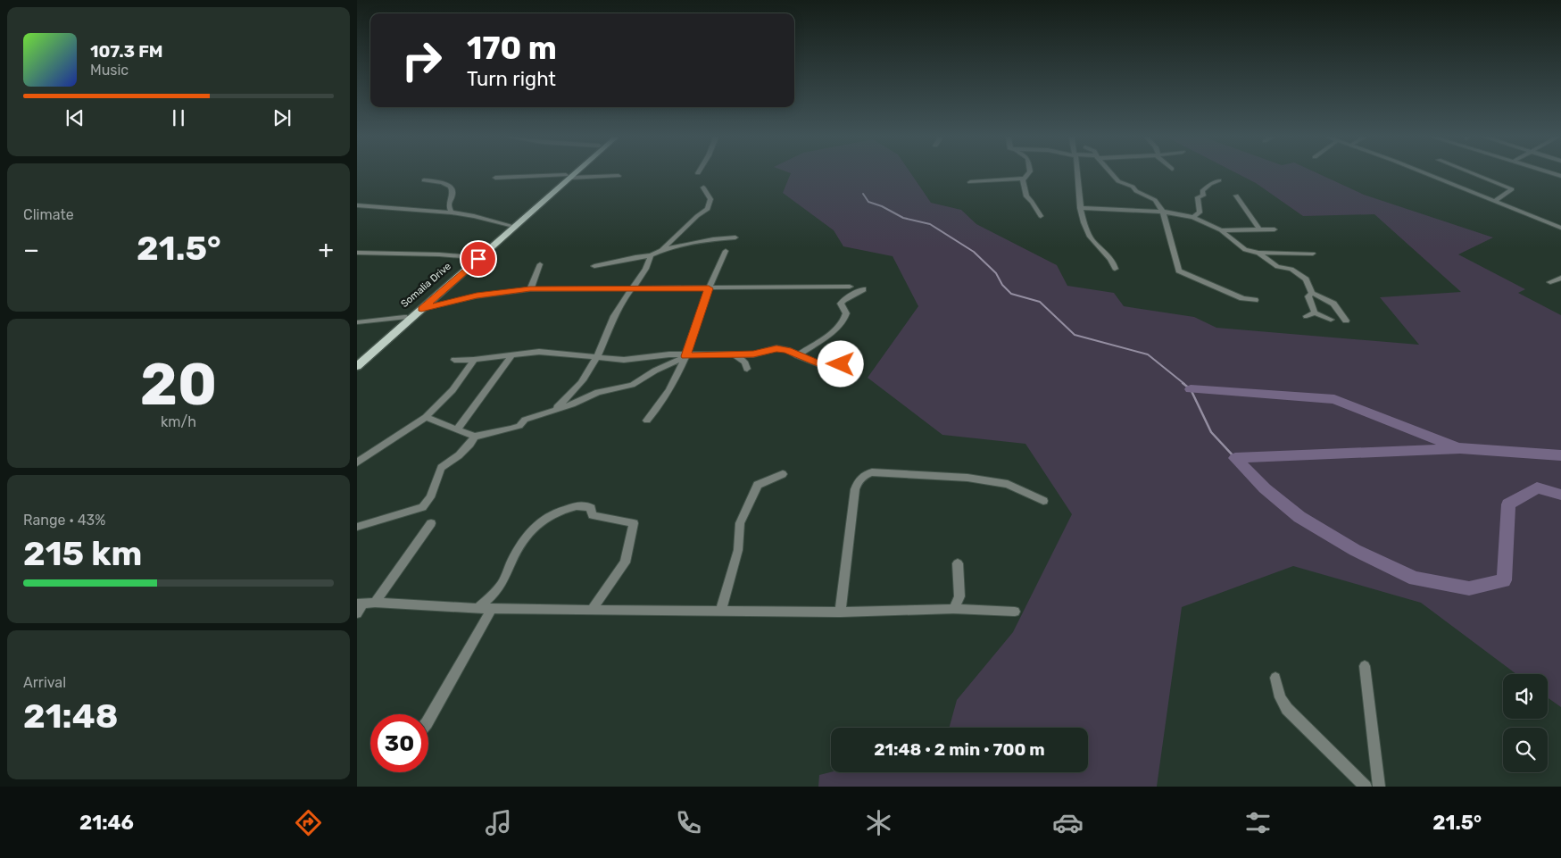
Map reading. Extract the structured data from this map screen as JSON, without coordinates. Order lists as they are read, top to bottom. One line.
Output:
{"streets":{"main road":["Somalia Drive"]},"page":{"turn":["170 m","Turn right"],"song":["107.3 FM","Music"],"tile":["Climate",["20","km/h"],["Range · 43%","215 km"],["Arrival","21:48"]],"heat":["−","21.5°","+"],"limit":"30","trip":"21:48 · 2 min · 700 m","tabs":["21:46","21.5°"]}}
